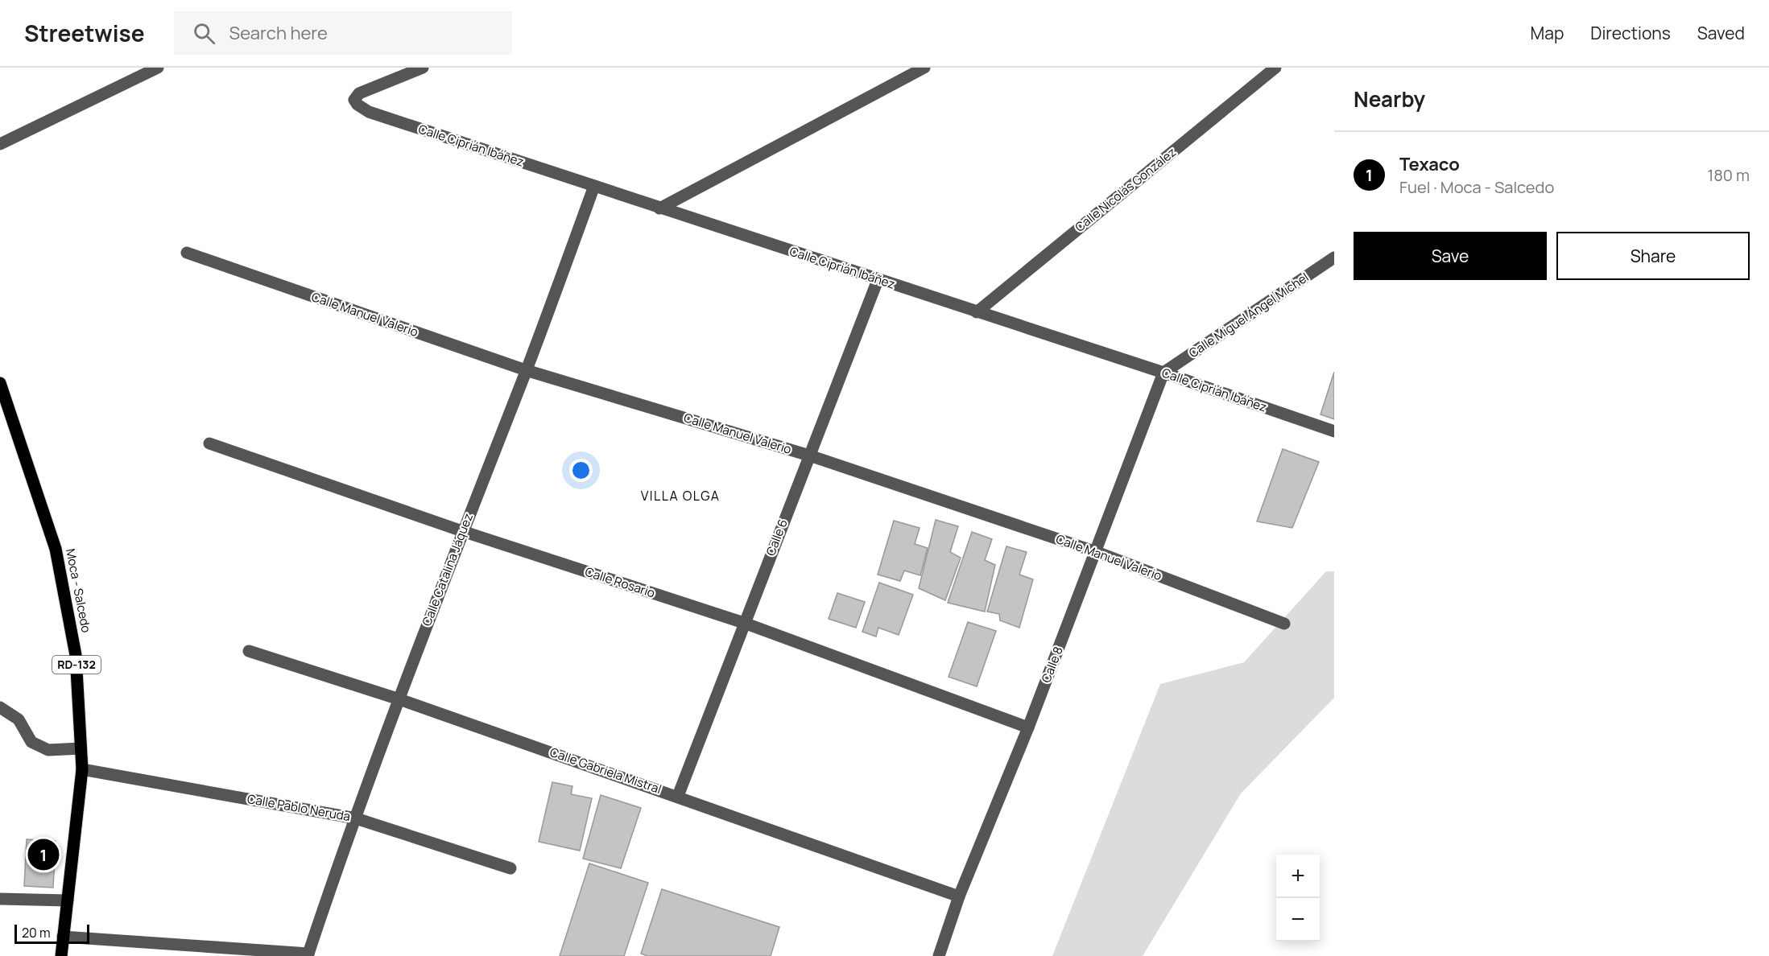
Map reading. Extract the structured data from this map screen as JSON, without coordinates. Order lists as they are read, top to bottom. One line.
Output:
{"streets":{"main road":["Moca - Salcedo","RD-132"],"street":["Calle Ciprián Ibáñez","Calle Nicolás González","Calle Manuel Valerio","Calle Miguel Ángel Michel","Calle 6","Calle Catalina Jáquez","Calle Rosario","Calle 8","Calle Gabriela Mistral","Calle Pablo Neruda"]},"crossings":[["Calle Ciprián Ibáñez","Calle Nicolás González"],["Calle Ciprián Ibáñez","Calle Miguel Ángel Michel"],["Calle Ciprián Ibáñez","Calle 6"],["Calle Ciprián Ibáñez","Calle Catalina Jáquez"],["Calle Ciprián Ibáñez","Calle 8"],["Calle Manuel Valerio","Calle 6"],["Calle Manuel Valerio","Calle Catalina Jáquez"],["Calle Manuel Valerio","Calle 8"],["Calle Miguel Ángel Michel","Calle 8"],["Calle 6","Calle Rosario"],["Calle 6","Calle Gabriela Mistral"],["Calle Catalina Jáquez","Calle Rosario"],["Calle Catalina Jáquez","Calle Gabriela Mistral"],["Calle Catalina Jáquez","Calle Pablo Neruda"],["Calle Rosario","Calle 8"],["Moca - Salcedo","Calle Pablo Neruda"],["Calle 8","Calle Gabriela Mistral"]],"districts":["VILLA OLGA"],"scale_bar":"20 m","page":{"header":"Streetwise","search":"Search here","nav":["Map","Directions","Saved"],"heading":"Nearby","list":[{"mark":"1","name":"Texaco","note":"Fuel · Moca - Salcedo","value":"180 m"}],"buttons":["Save","Share"],"pins":"1","map_buttons":["+","−"],"scale":"20 m"}}
